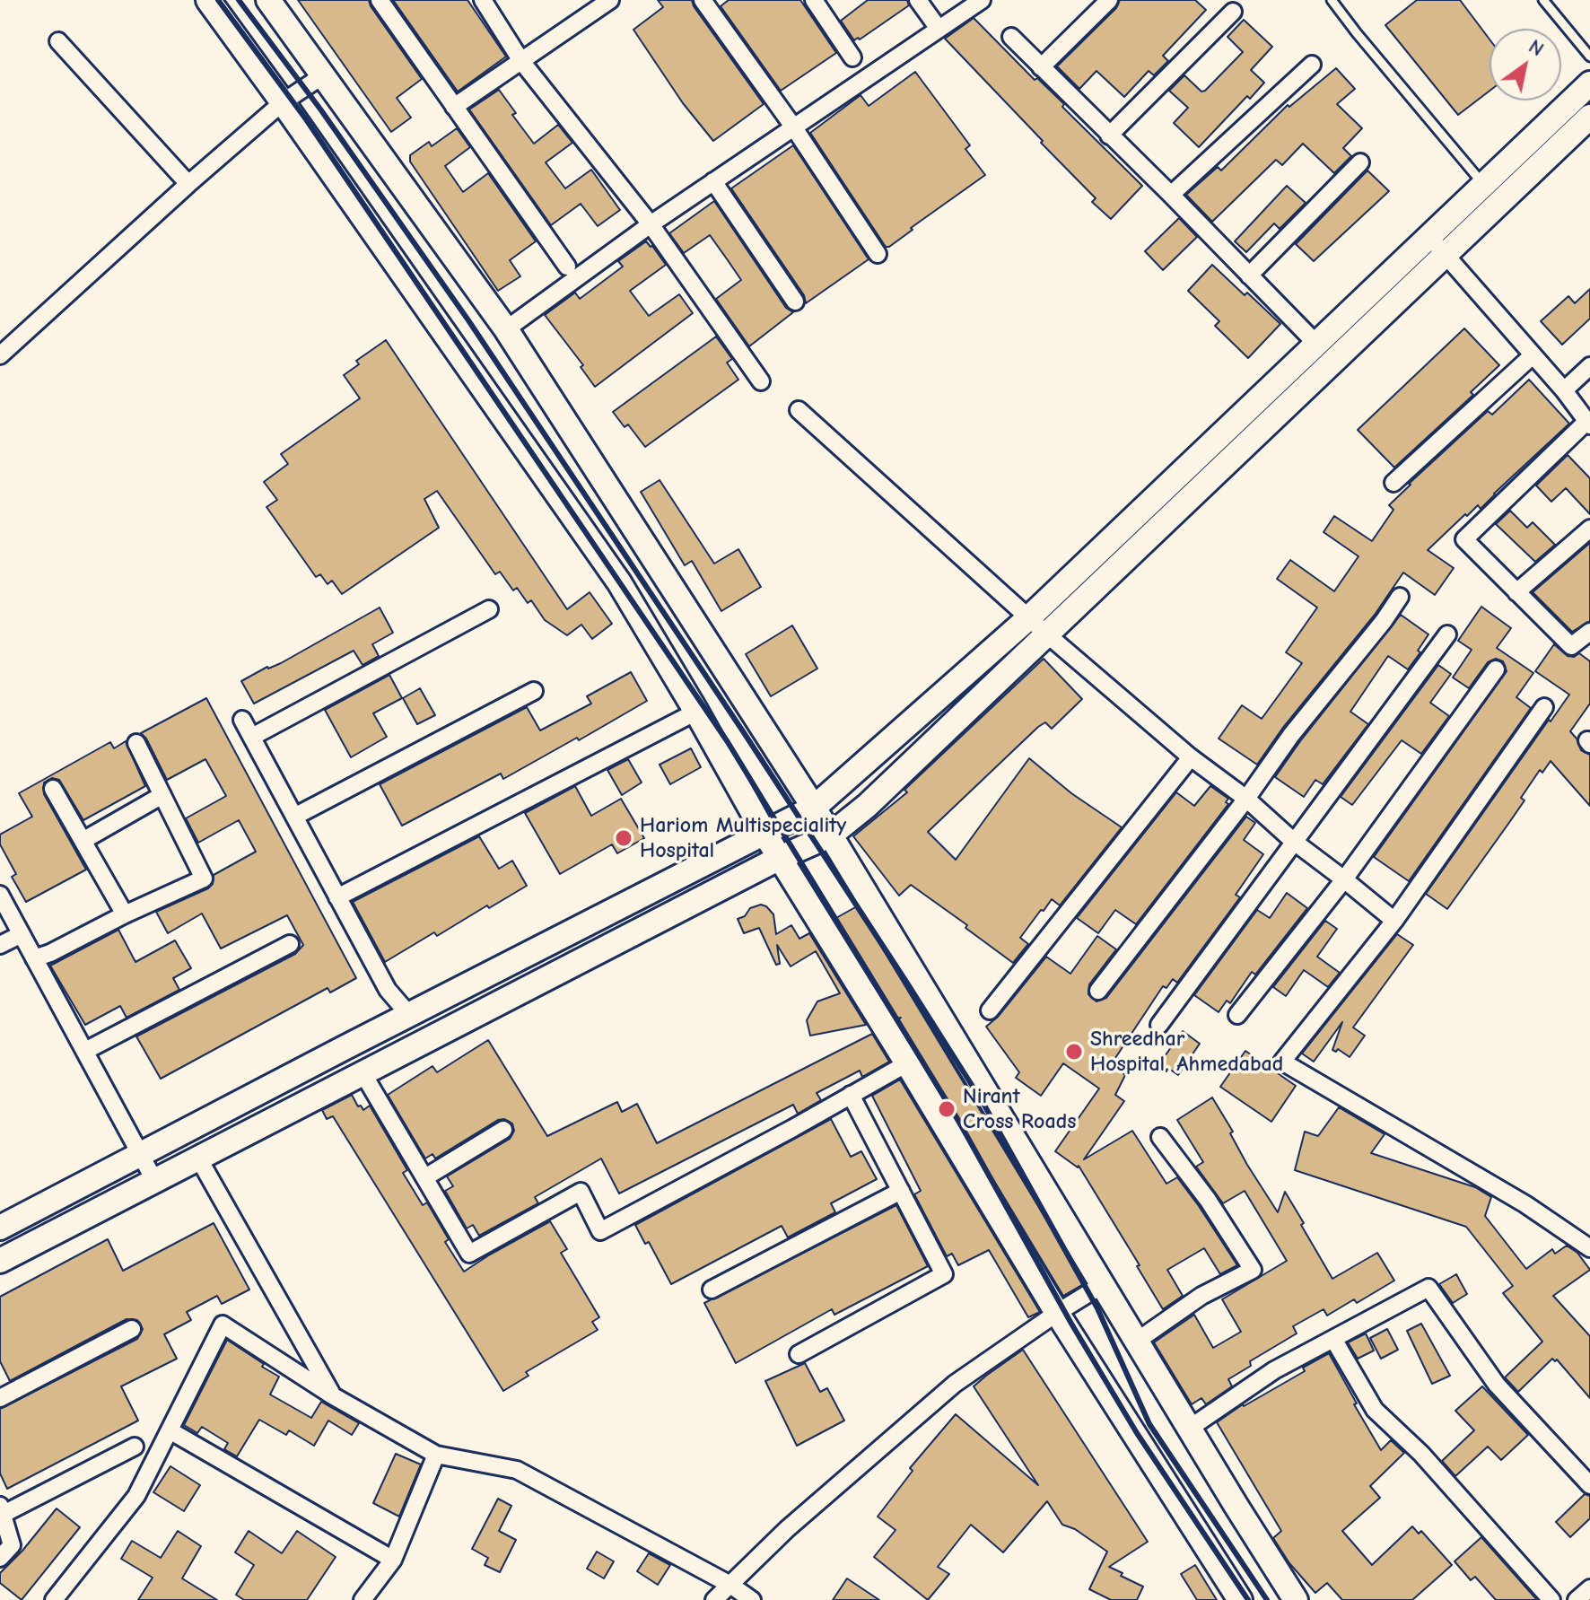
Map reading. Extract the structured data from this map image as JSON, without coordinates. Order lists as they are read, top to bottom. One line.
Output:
{"places":["Hariom Multispeciality Hospital","Shreedhar Hospital, Ahmedabad","Nirant Cross Roads"],"north":"top right"}
